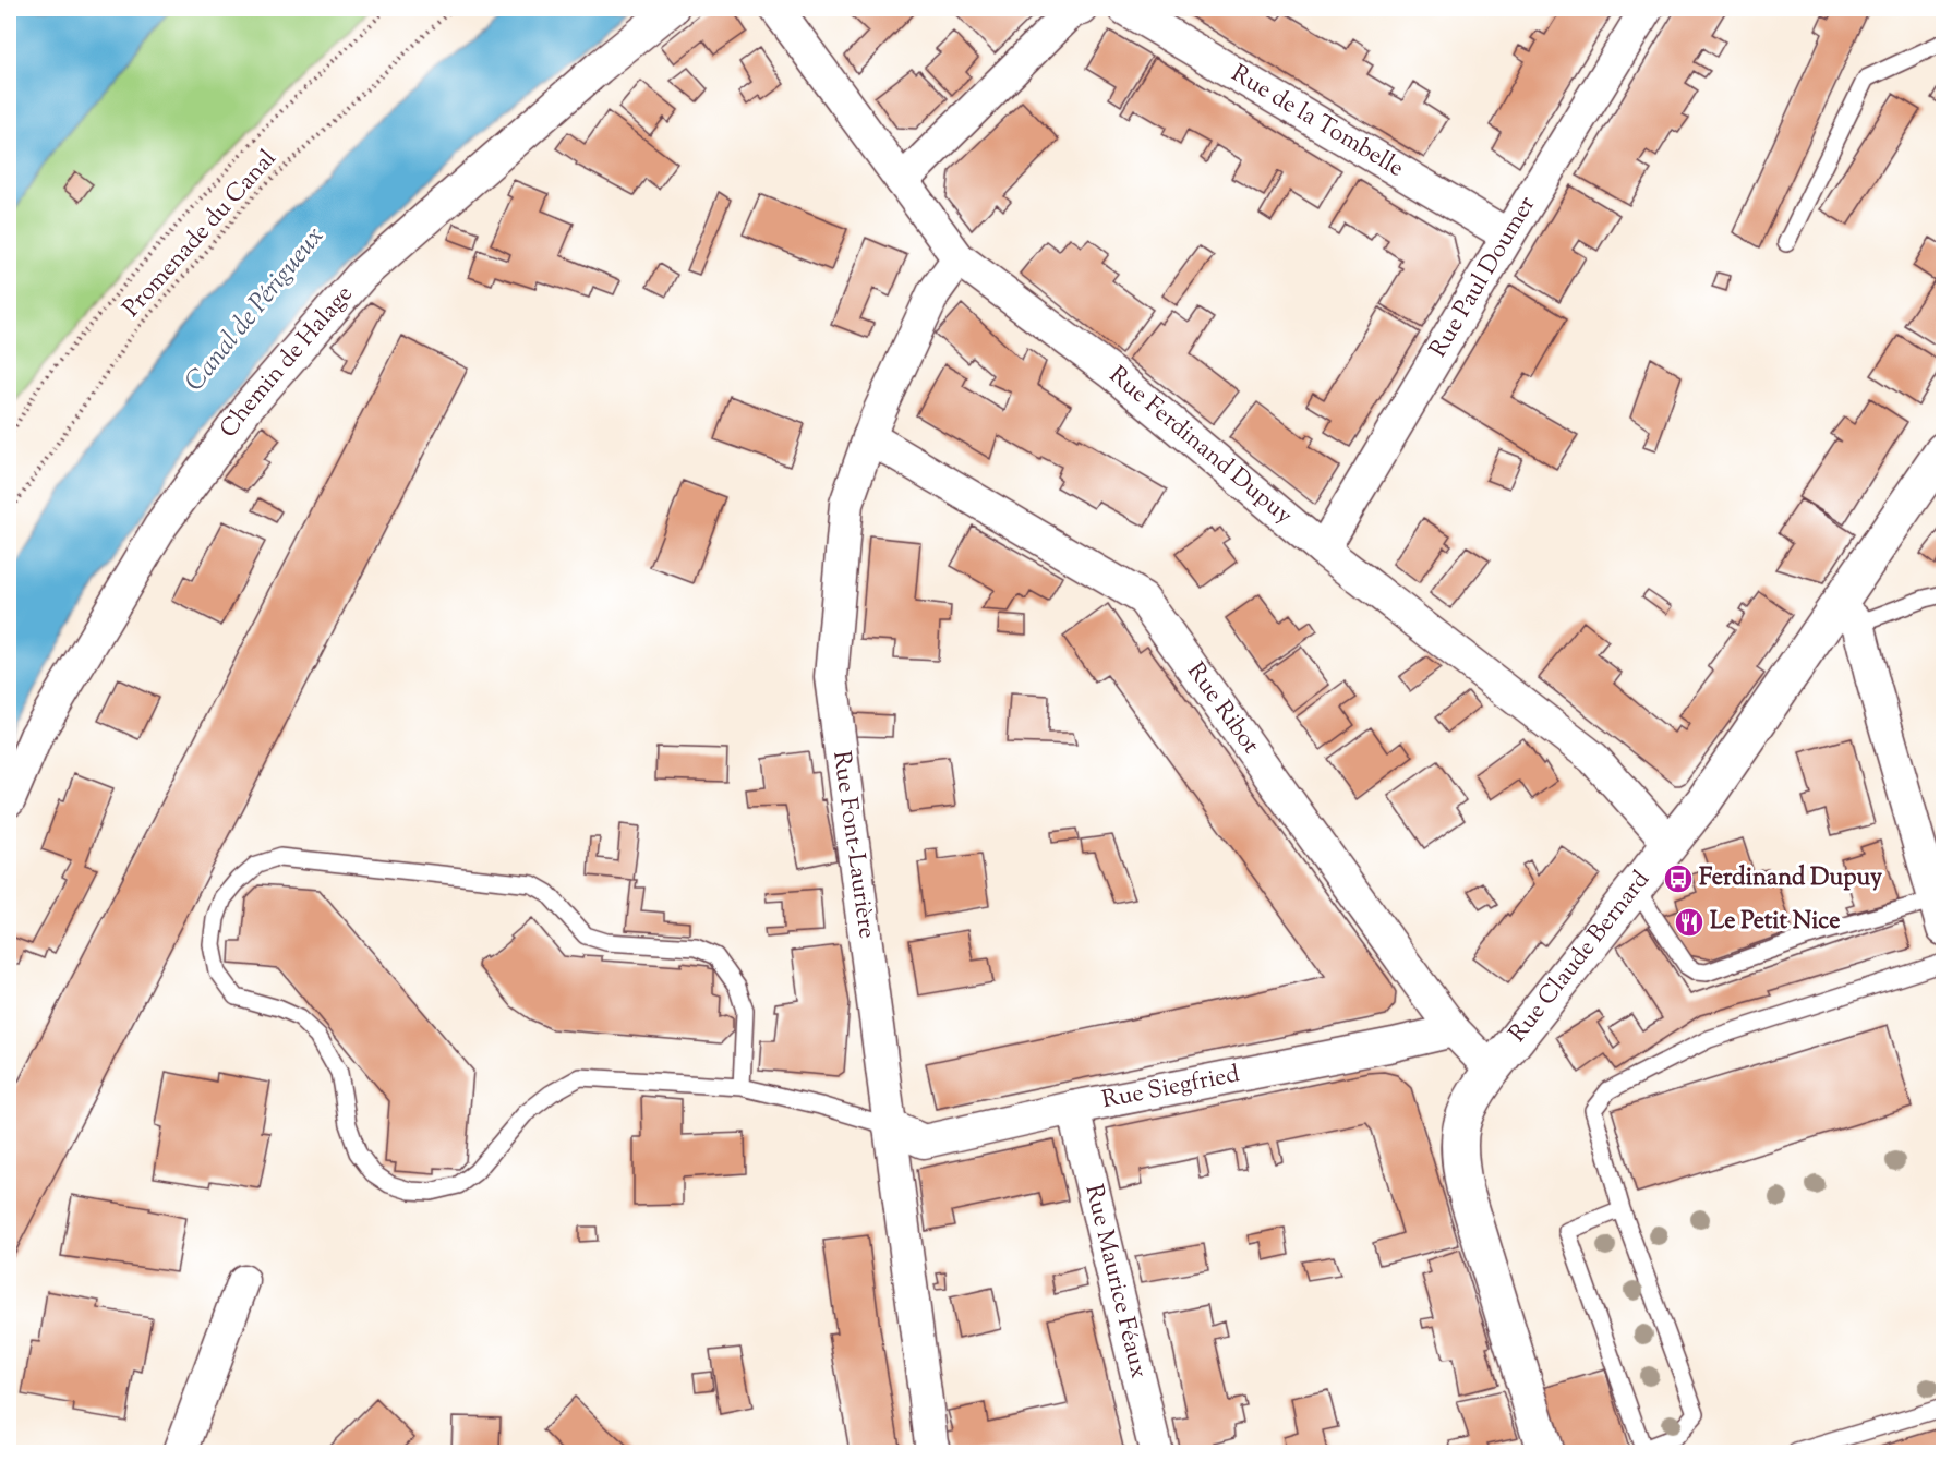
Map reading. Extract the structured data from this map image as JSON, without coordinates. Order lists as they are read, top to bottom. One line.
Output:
{"streets":{"main road":["Rue Claude Bernard"],"street":["Rue de la Tombelle","Rue Paul Doumer","Chemin de Halage","Rue Ferdinand Dupuy","Rue Ribot","Rue Font-Laurière","Rue Siegfried","Rue Maurice Féaux"],"path":["Promenade du Canal"]},"crossings":[["Rue de la Tombelle","Rue Paul Doumer"],["Rue Paul Doumer","Rue Ferdinand Dupuy"],["Rue Ferdinand Dupuy","Rue Font-Laurière"],["Rue Ferdinand Dupuy","Rue Claude Bernard"],["Rue Ribot","Rue Font-Laurière"],["Rue Ribot","Rue Claude Bernard"],["Rue Ribot","Rue Siegfried"],["Rue Font-Laurière","Rue Siegfried"],["Rue Siegfried","Rue Maurice Féaux"]],"water":["Canal de Périgueux"],"places":{"bus stop":["Ferdinand Dupuy"],"restaurant":["Le Petit Nice"]}}
